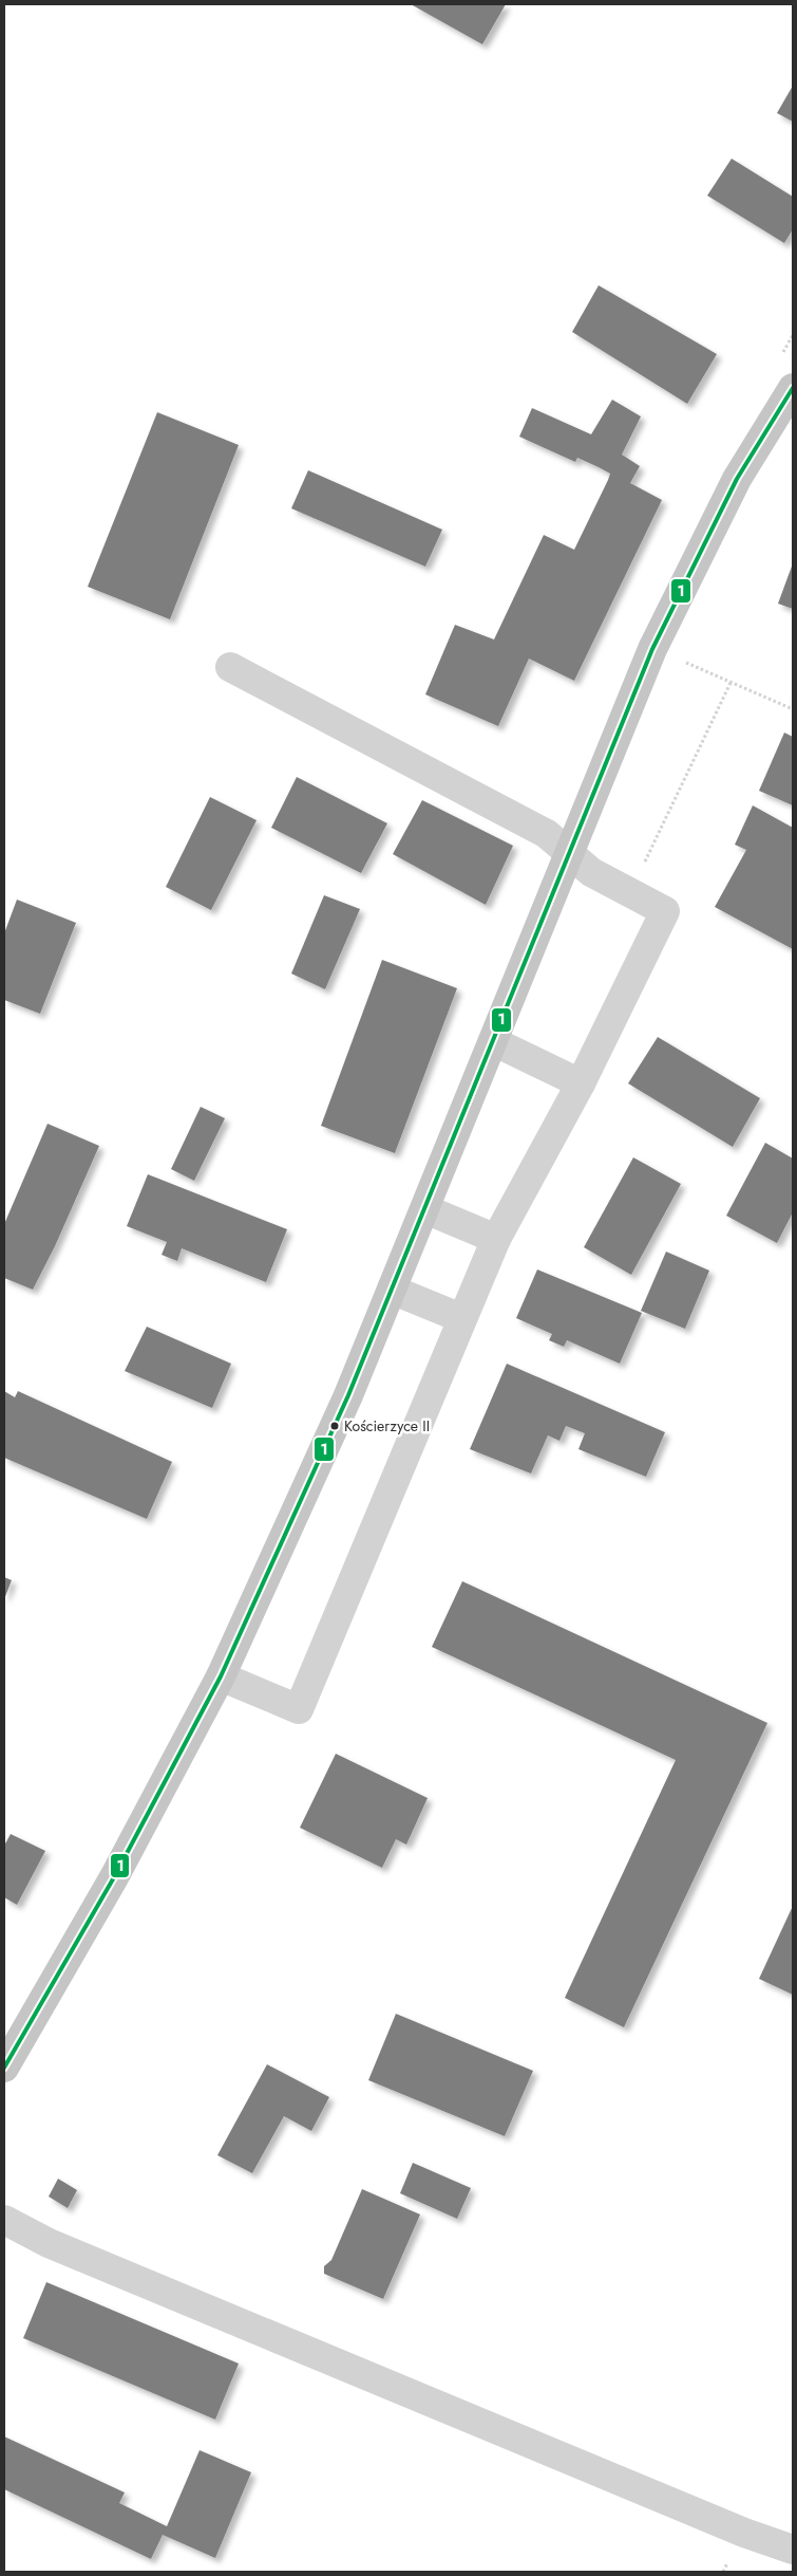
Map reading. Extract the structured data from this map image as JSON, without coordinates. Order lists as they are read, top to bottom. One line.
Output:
{"places":["Kościerzyce II"],"lines":["transit line 1"]}
